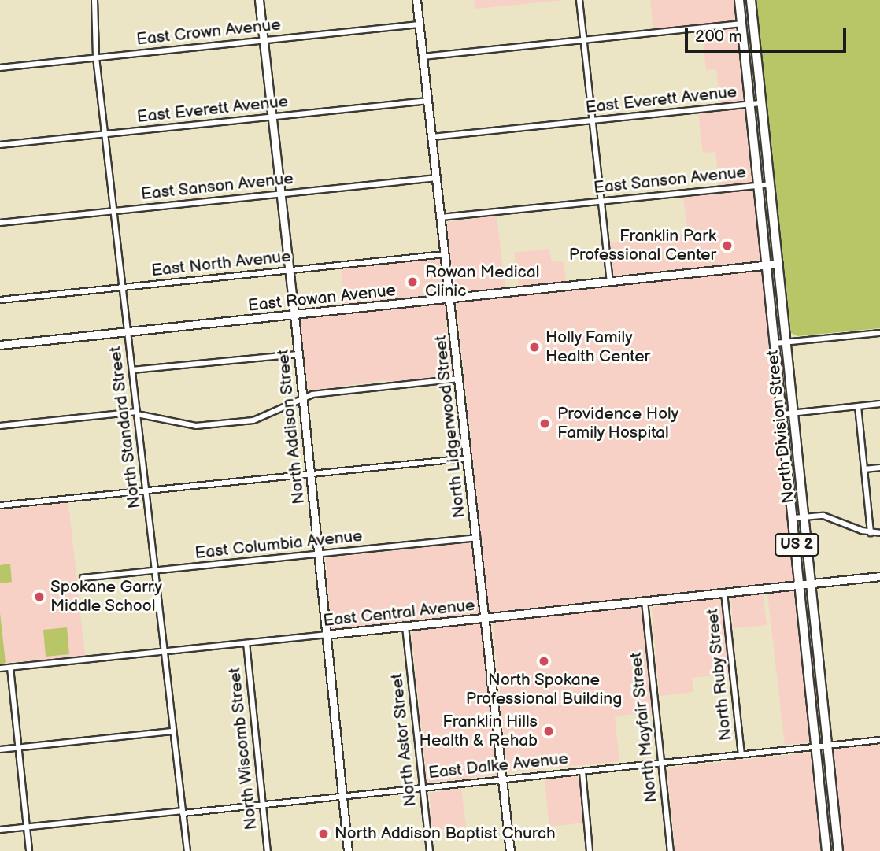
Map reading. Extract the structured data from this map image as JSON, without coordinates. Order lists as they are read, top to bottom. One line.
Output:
{"streets":{"main road":["North Division Street","US 2"],"street":["East Crown Avenue","East Everett Avenue","East Sanson Avenue","East North Avenue","East Rowan Avenue","North Addison Street","North Lidgerwood Street","North Standard Street","East Columbia Avenue","East Central Avenue","North Ruby Street","North Mayfair Street","North Astor Street","North Wiscomb Street","East Dalke Avenue"]},"crossings":[["East Crown Avenue","North Addison Street"],["East Crown Avenue","North Lidgerwood Street"],["East Crown Avenue","North Standard Street"],["East Everett Avenue","North Addison Street"],["East Everett Avenue","North Lidgerwood Street"],["East Everett Avenue","North Division Street"],["East Everett Avenue","North Standard Street"],["East Sanson Avenue","North Addison Street"],["East Sanson Avenue","North Lidgerwood Street"],["East Sanson Avenue","North Division Street"],["East Sanson Avenue","North Standard Street"],["East North Avenue","North Addison Street"],["East North Avenue","North Lidgerwood Street"],["East North Avenue","North Standard Street"],["East Rowan Avenue","North Addison Street"],["East Rowan Avenue","North Lidgerwood Street"],["East Rowan Avenue","North Division Street"],["East Rowan Avenue","North Standard Street"],["North Addison Street","East Columbia Avenue"],["North Addison Street","East Central Avenue"],["North Addison Street","East Dalke Avenue"],["North Lidgerwood Street","East Columbia Avenue"],["North Lidgerwood Street","East Central Avenue"],["North Lidgerwood Street","East Dalke Avenue"],["North Division Street","East Central Avenue"],["North Division Street","East Dalke Avenue"],["North Standard Street","East Columbia Avenue"],["North Standard Street","East Central Avenue"],["North Standard Street","East Dalke Avenue"],["East Central Avenue","North Ruby Street"],["East Central Avenue","North Mayfair Street"],["East Central Avenue","North Astor Street"],["East Central Avenue","North Wiscomb Street"],["North Ruby Street","East Dalke Avenue"],["North Mayfair Street","East Dalke Avenue"],["North Astor Street","East Dalke Avenue"],["North Wiscomb Street","East Dalke Avenue"]],"places":["Franklin Park Professional Center","Rowan Medical Clinic","Holly Family Health Center","Providence Holy Family Hospital","Spokane Garry Middle School","North Spokane Professional Building","Franklin Hills Health & Rehab","North Addison Baptist Church"],"scale_bar":"200 m"}
